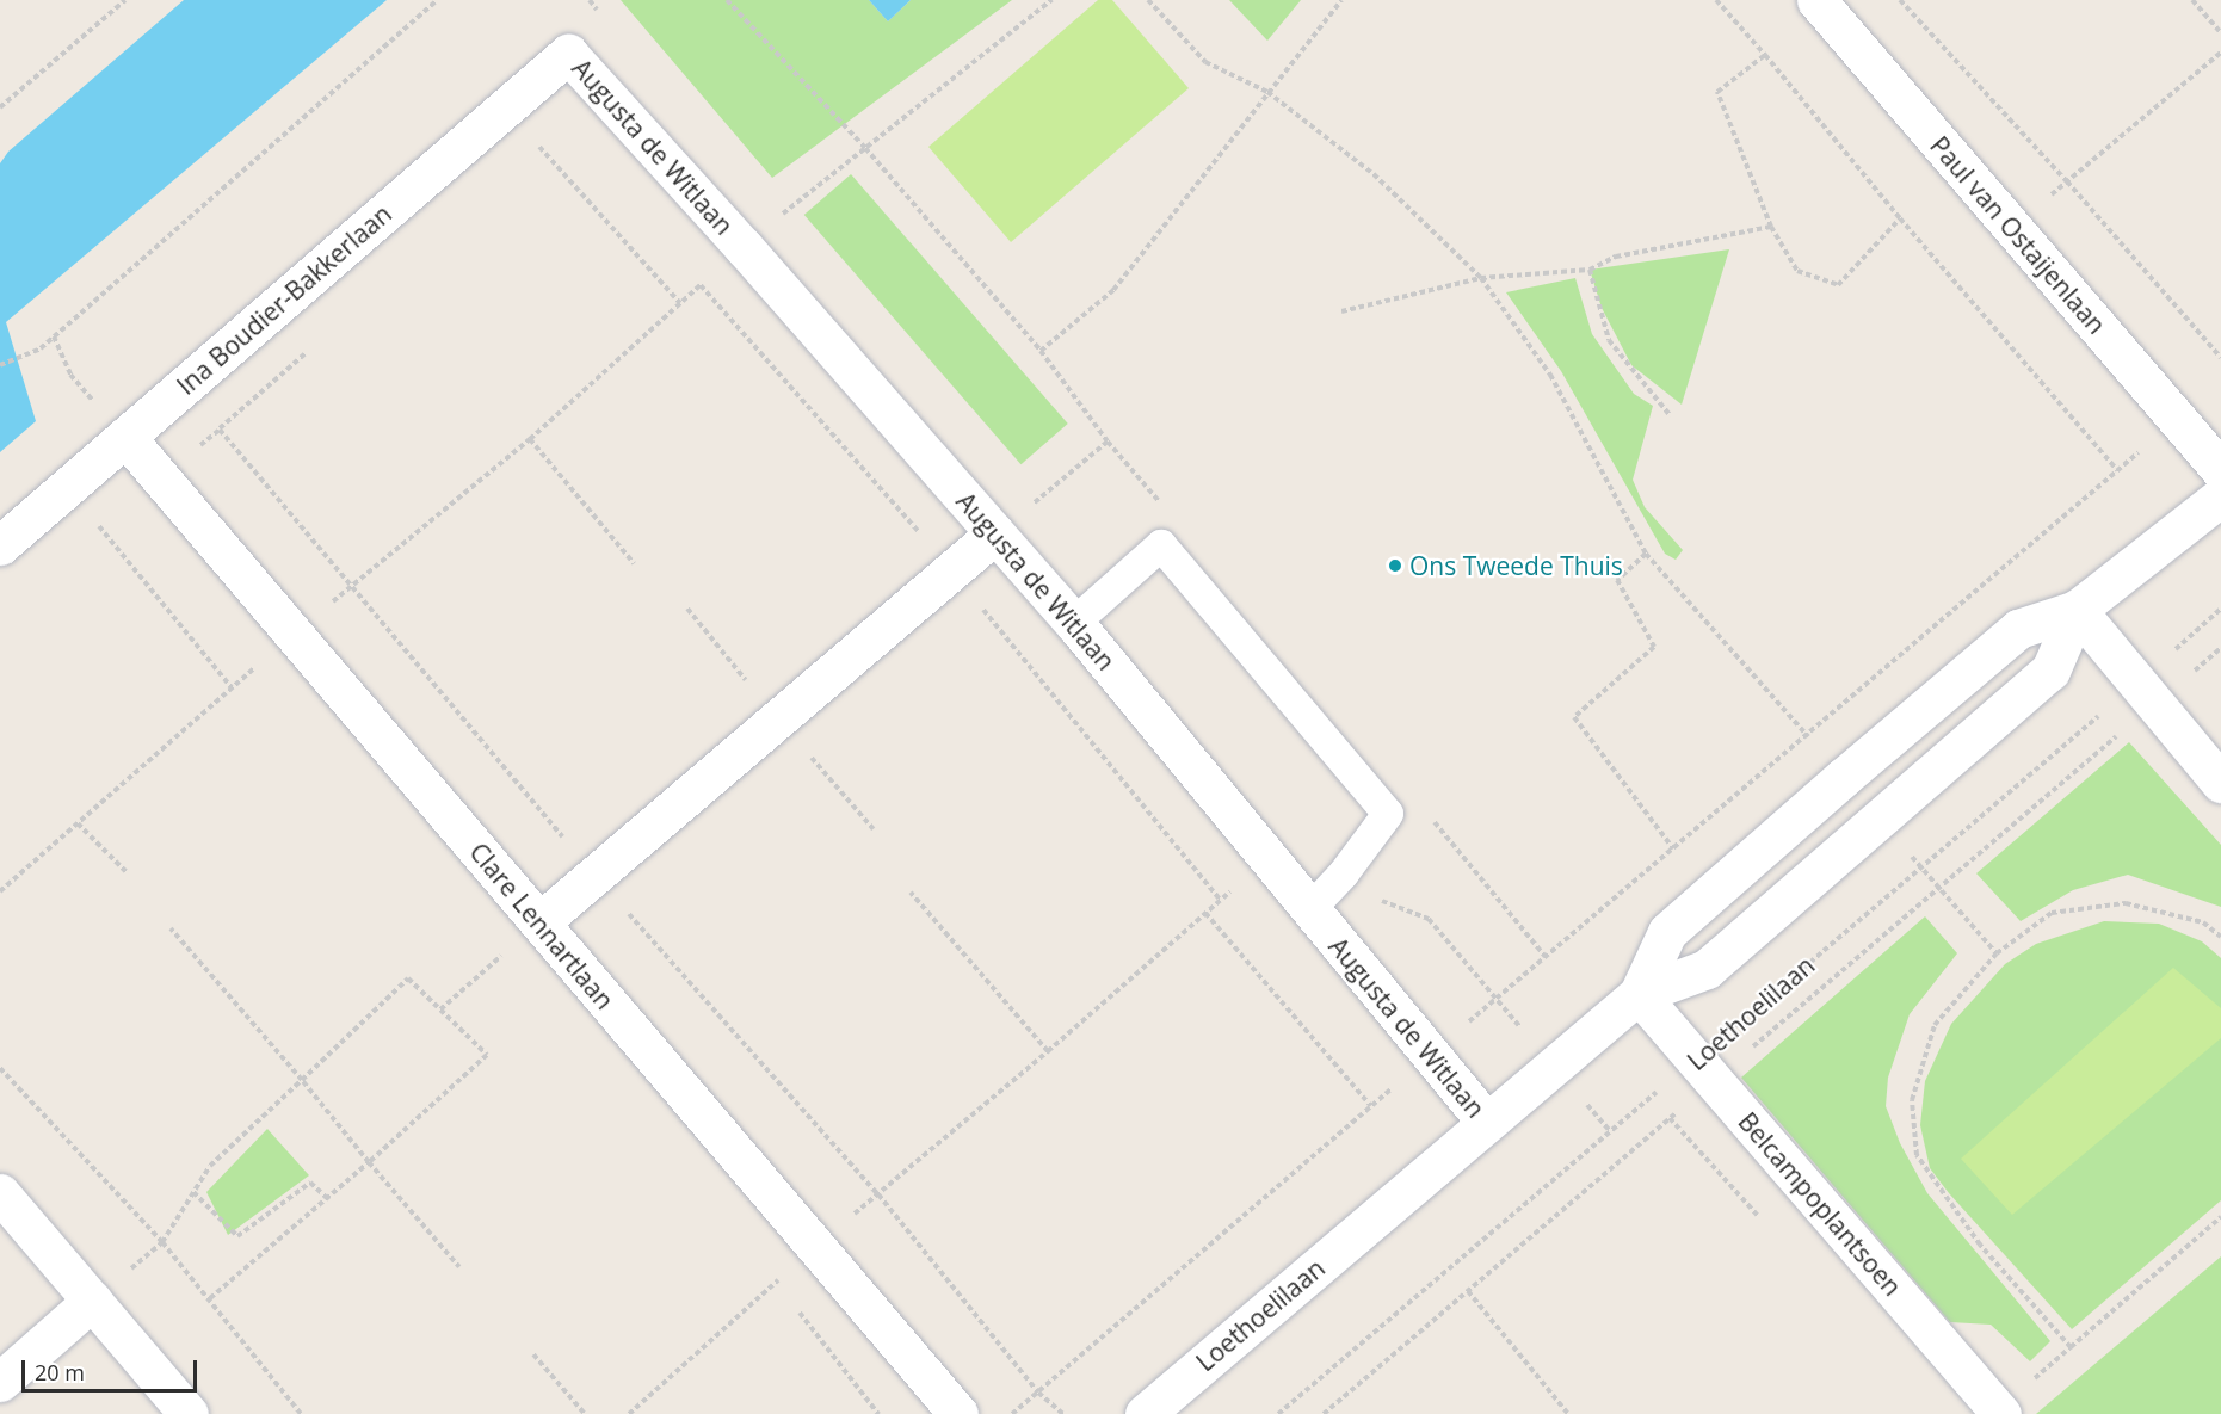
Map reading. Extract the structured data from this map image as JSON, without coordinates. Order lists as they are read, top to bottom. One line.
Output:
{"streets":{"street":["Augusta de Witlaan","Paul van Ostaijenlaan","Ina Boudier-Bakkerlaan","Clare Lennartlaan","Loethoelilaan","Belcampoplantsoen"]},"crossings":[["Augusta de Witlaan","Ina Boudier-Bakkerlaan"],["Augusta de Witlaan","Loethoelilaan"],["Ina Boudier-Bakkerlaan","Clare Lennartlaan"],["Loethoelilaan","Belcampoplantsoen"]],"places":["Ons Tweede Thuis"],"scale_bar":"20 m"}
